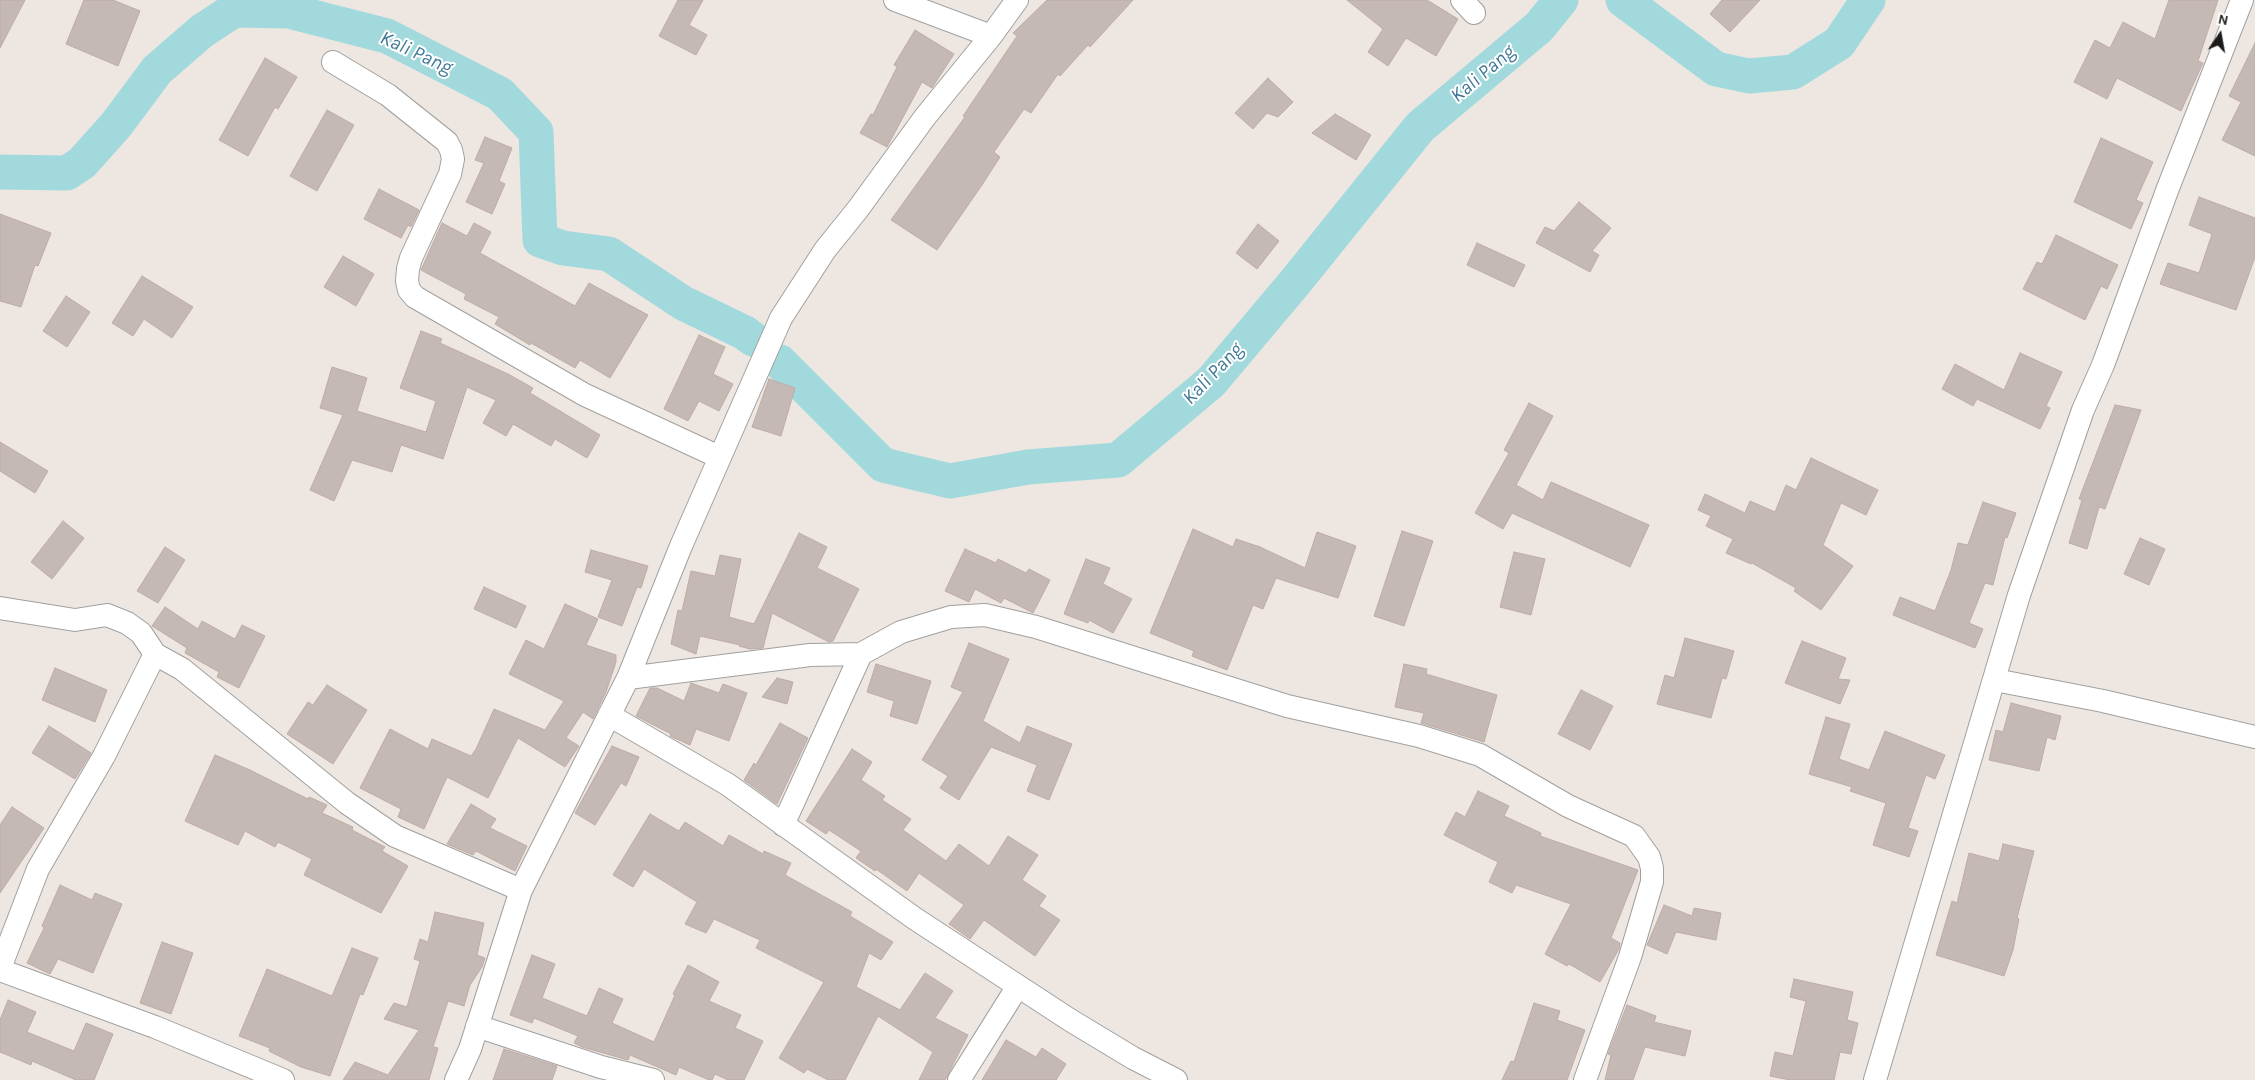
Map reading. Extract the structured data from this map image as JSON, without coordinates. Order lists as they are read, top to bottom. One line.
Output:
{"water":["Kali Pang"],"north":"top"}
